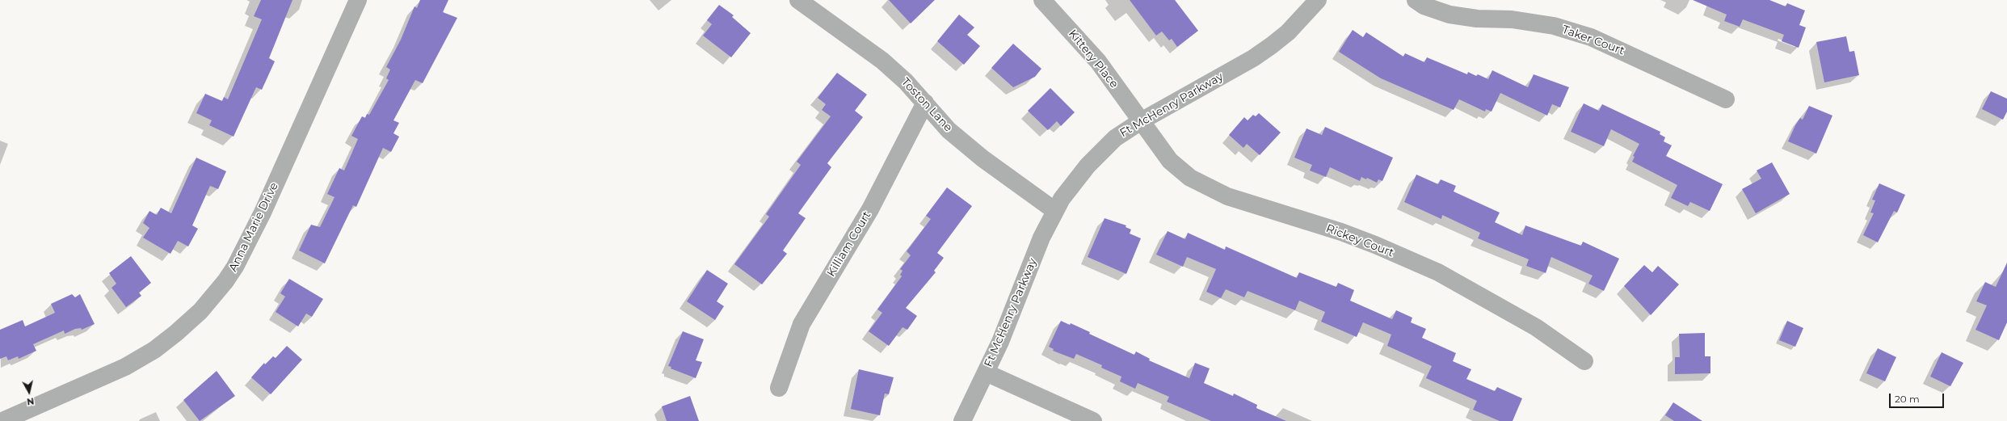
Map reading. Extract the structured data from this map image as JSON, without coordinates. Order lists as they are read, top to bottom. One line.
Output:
{"streets":{"street":["Taker Court","Kittery Place","Toston Lane","Ft McHenry Parkway","Anna Marie Drive","Rickey Court","Killiam Court"]},"crossings":[["Kittery Place","Ft McHenry Parkway"],["Kittery Place","Rickey Court"],["Toston Lane","Ft McHenry Parkway"],["Toston Lane","Killiam Court"],["Ft McHenry Parkway","Rickey Court"]],"scale_bar":"20 m","north":"bottom"}
